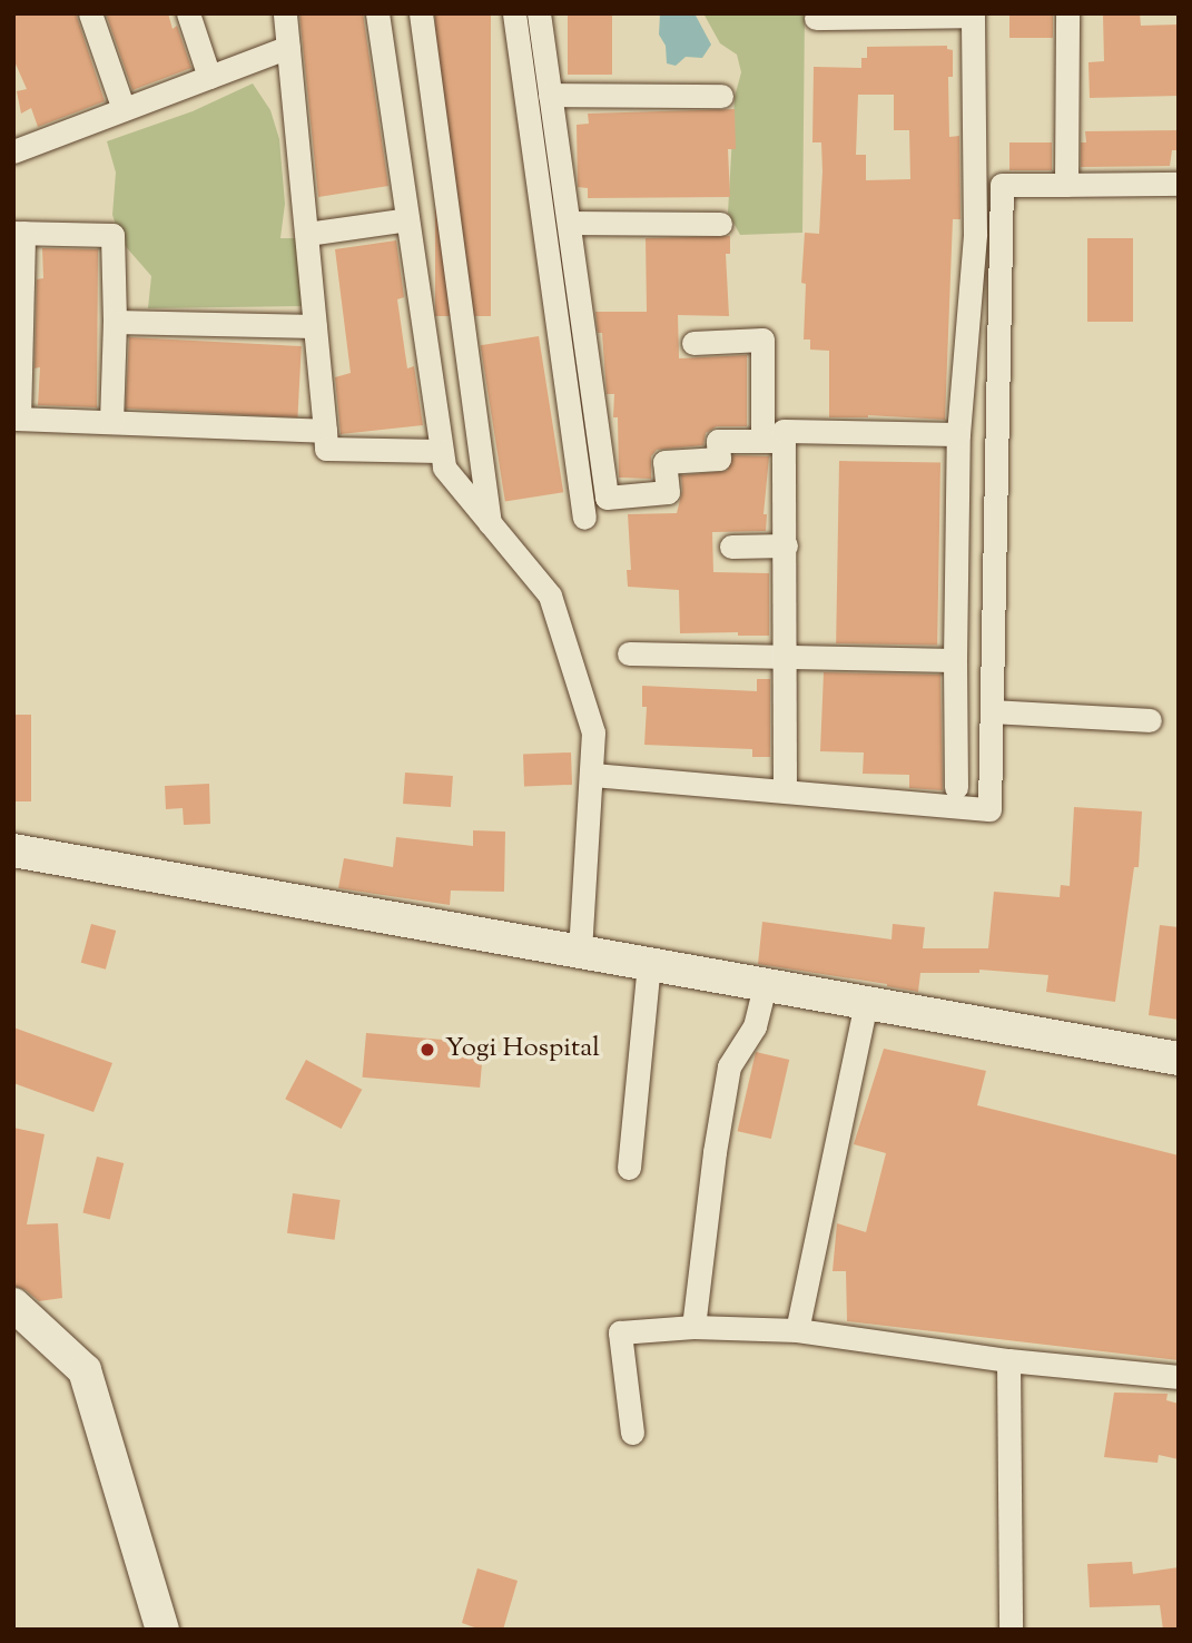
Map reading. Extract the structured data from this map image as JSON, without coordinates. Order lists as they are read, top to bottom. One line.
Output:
{"places":["Yogi Hospital"]}
